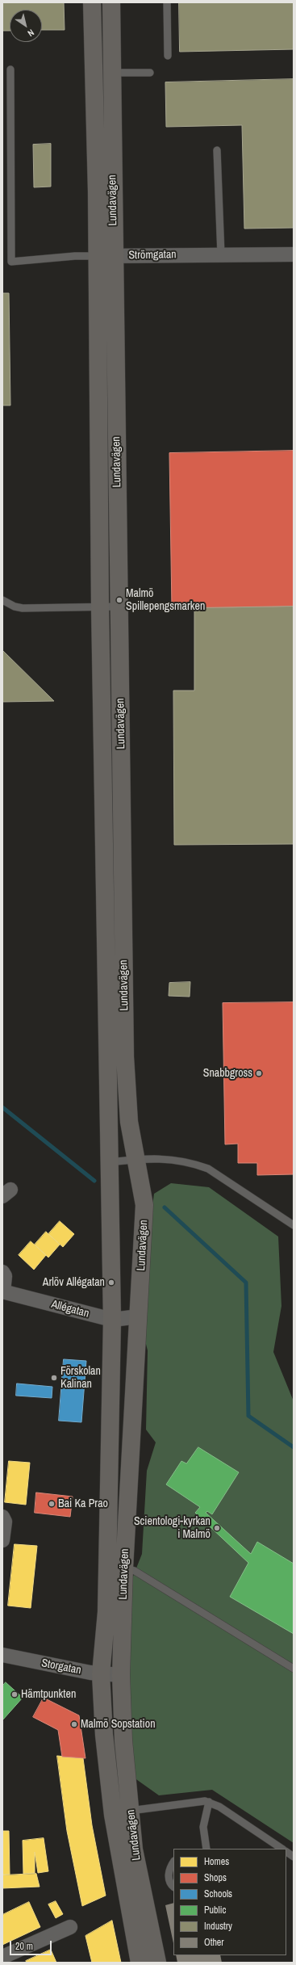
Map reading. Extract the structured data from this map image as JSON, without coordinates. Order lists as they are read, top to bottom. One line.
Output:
{"streets":{"main road":["Lundavägen"],"street":["Strömgatan","Allégatan","Storgatan"]},"crossings":[["Lundavägen","Strömgatan"],["Lundavägen","Allégatan"],["Lundavägen","Storgatan"]],"places":["Malmö Spillepengsmarken","Snabbgross","Arlöv Allégatan","Förskolan Kalinan","Bai Ka Prao","Scientologi-kyrkan i Malmö","Hämtpunkten","Malmö Sopstation"],"legend":["Homes","Shops","Schools","Public","Industry","Other"],"scale_bar":"20 m","north":"bottom right"}
